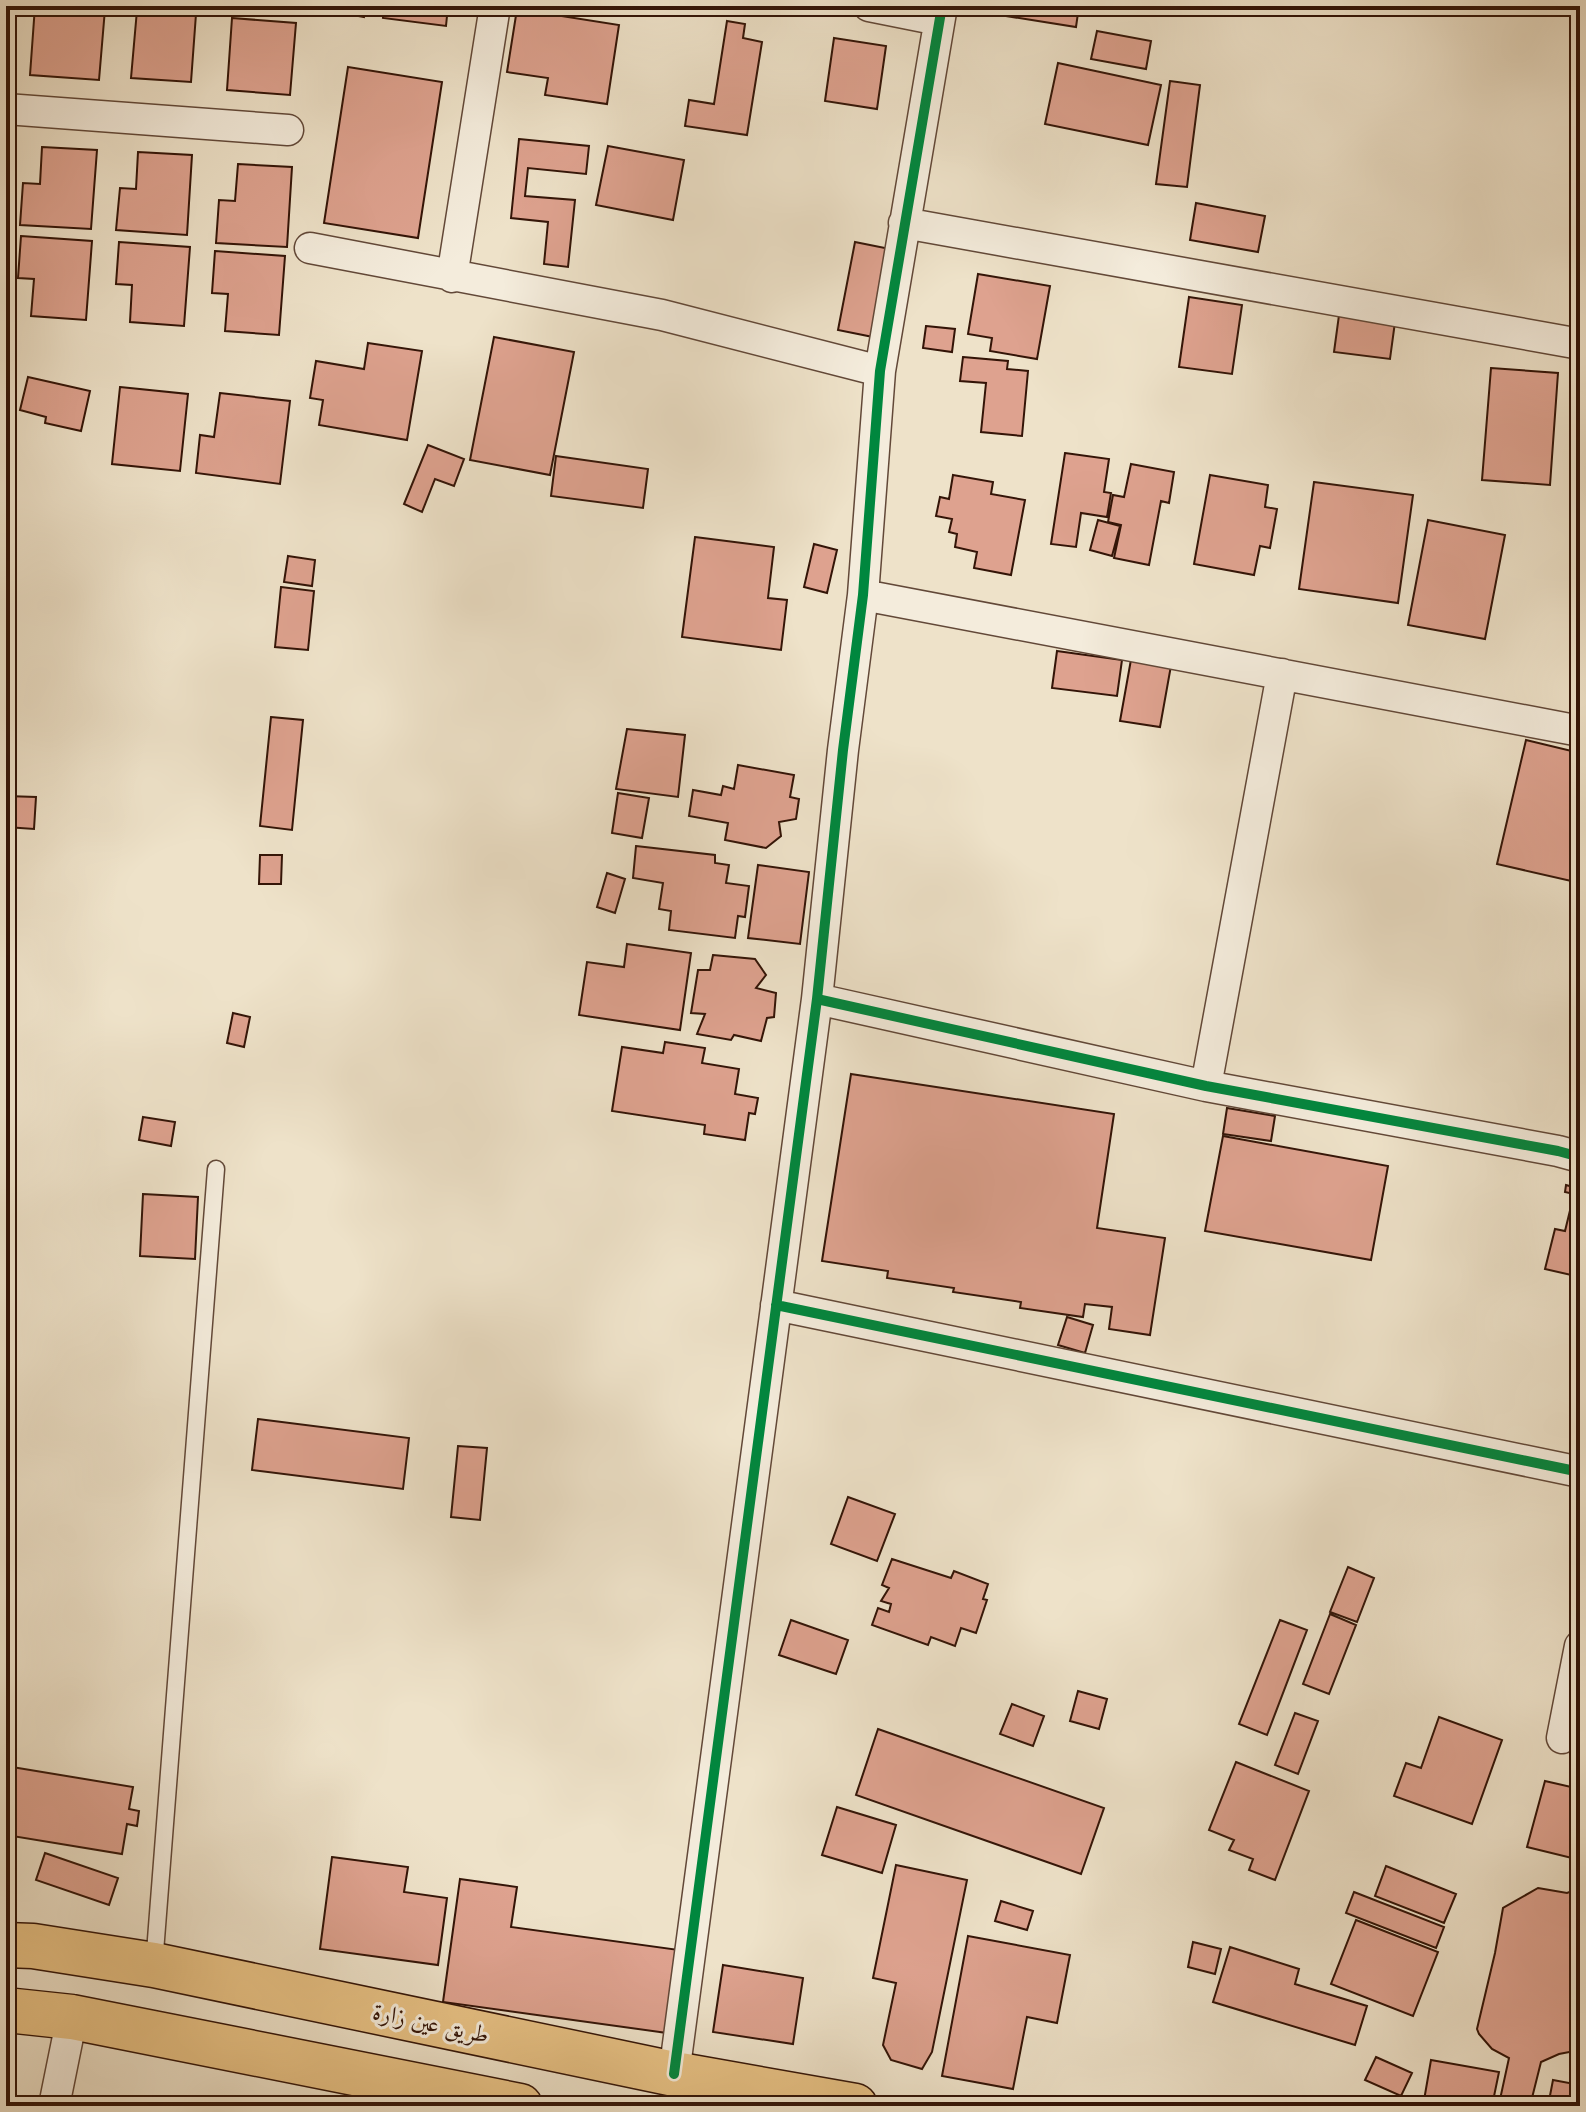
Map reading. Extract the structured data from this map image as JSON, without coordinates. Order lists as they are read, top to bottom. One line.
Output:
{"streets":{"main road":["طريق عين زارة"]}}
